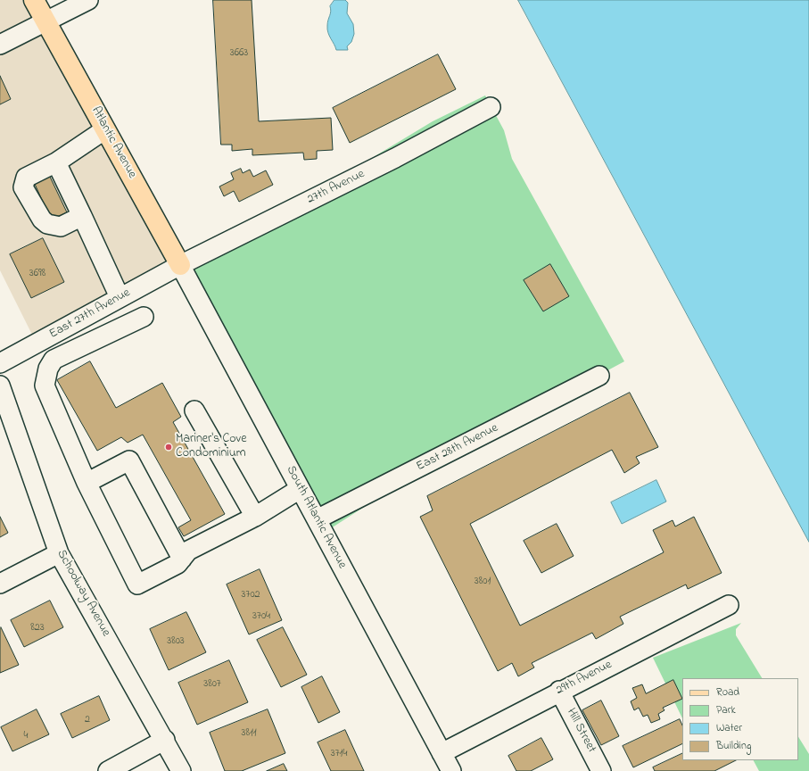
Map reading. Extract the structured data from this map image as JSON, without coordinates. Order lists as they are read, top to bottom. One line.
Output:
{"streets":{"main road":["Atlantic Avenue"],"street":["27th Avenue","East 27th Avenue","East 28th Avenue","South Atlantic Avenue","Schoolway Avenue","29th Avenue","Hill Street"]},"crossings":[["Atlantic Avenue","27th Avenue"],["Atlantic Avenue","East 27th Avenue"],["Atlantic Avenue","South Atlantic Avenue"],["27th Avenue","East 27th Avenue"],["27th Avenue","South Atlantic Avenue"],["East 27th Avenue","South Atlantic Avenue"],["East 28th Avenue","South Atlantic Avenue"],["South Atlantic Avenue","29th Avenue"],["29th Avenue","Hill Street"]],"places":["Mariner's Cove Condominium"],"house_numbers":["3663","3698","3801","3702","3704","823","3803","3807","2","3811","4","3714"],"legend":["Road","Park","Water","Building"]}
